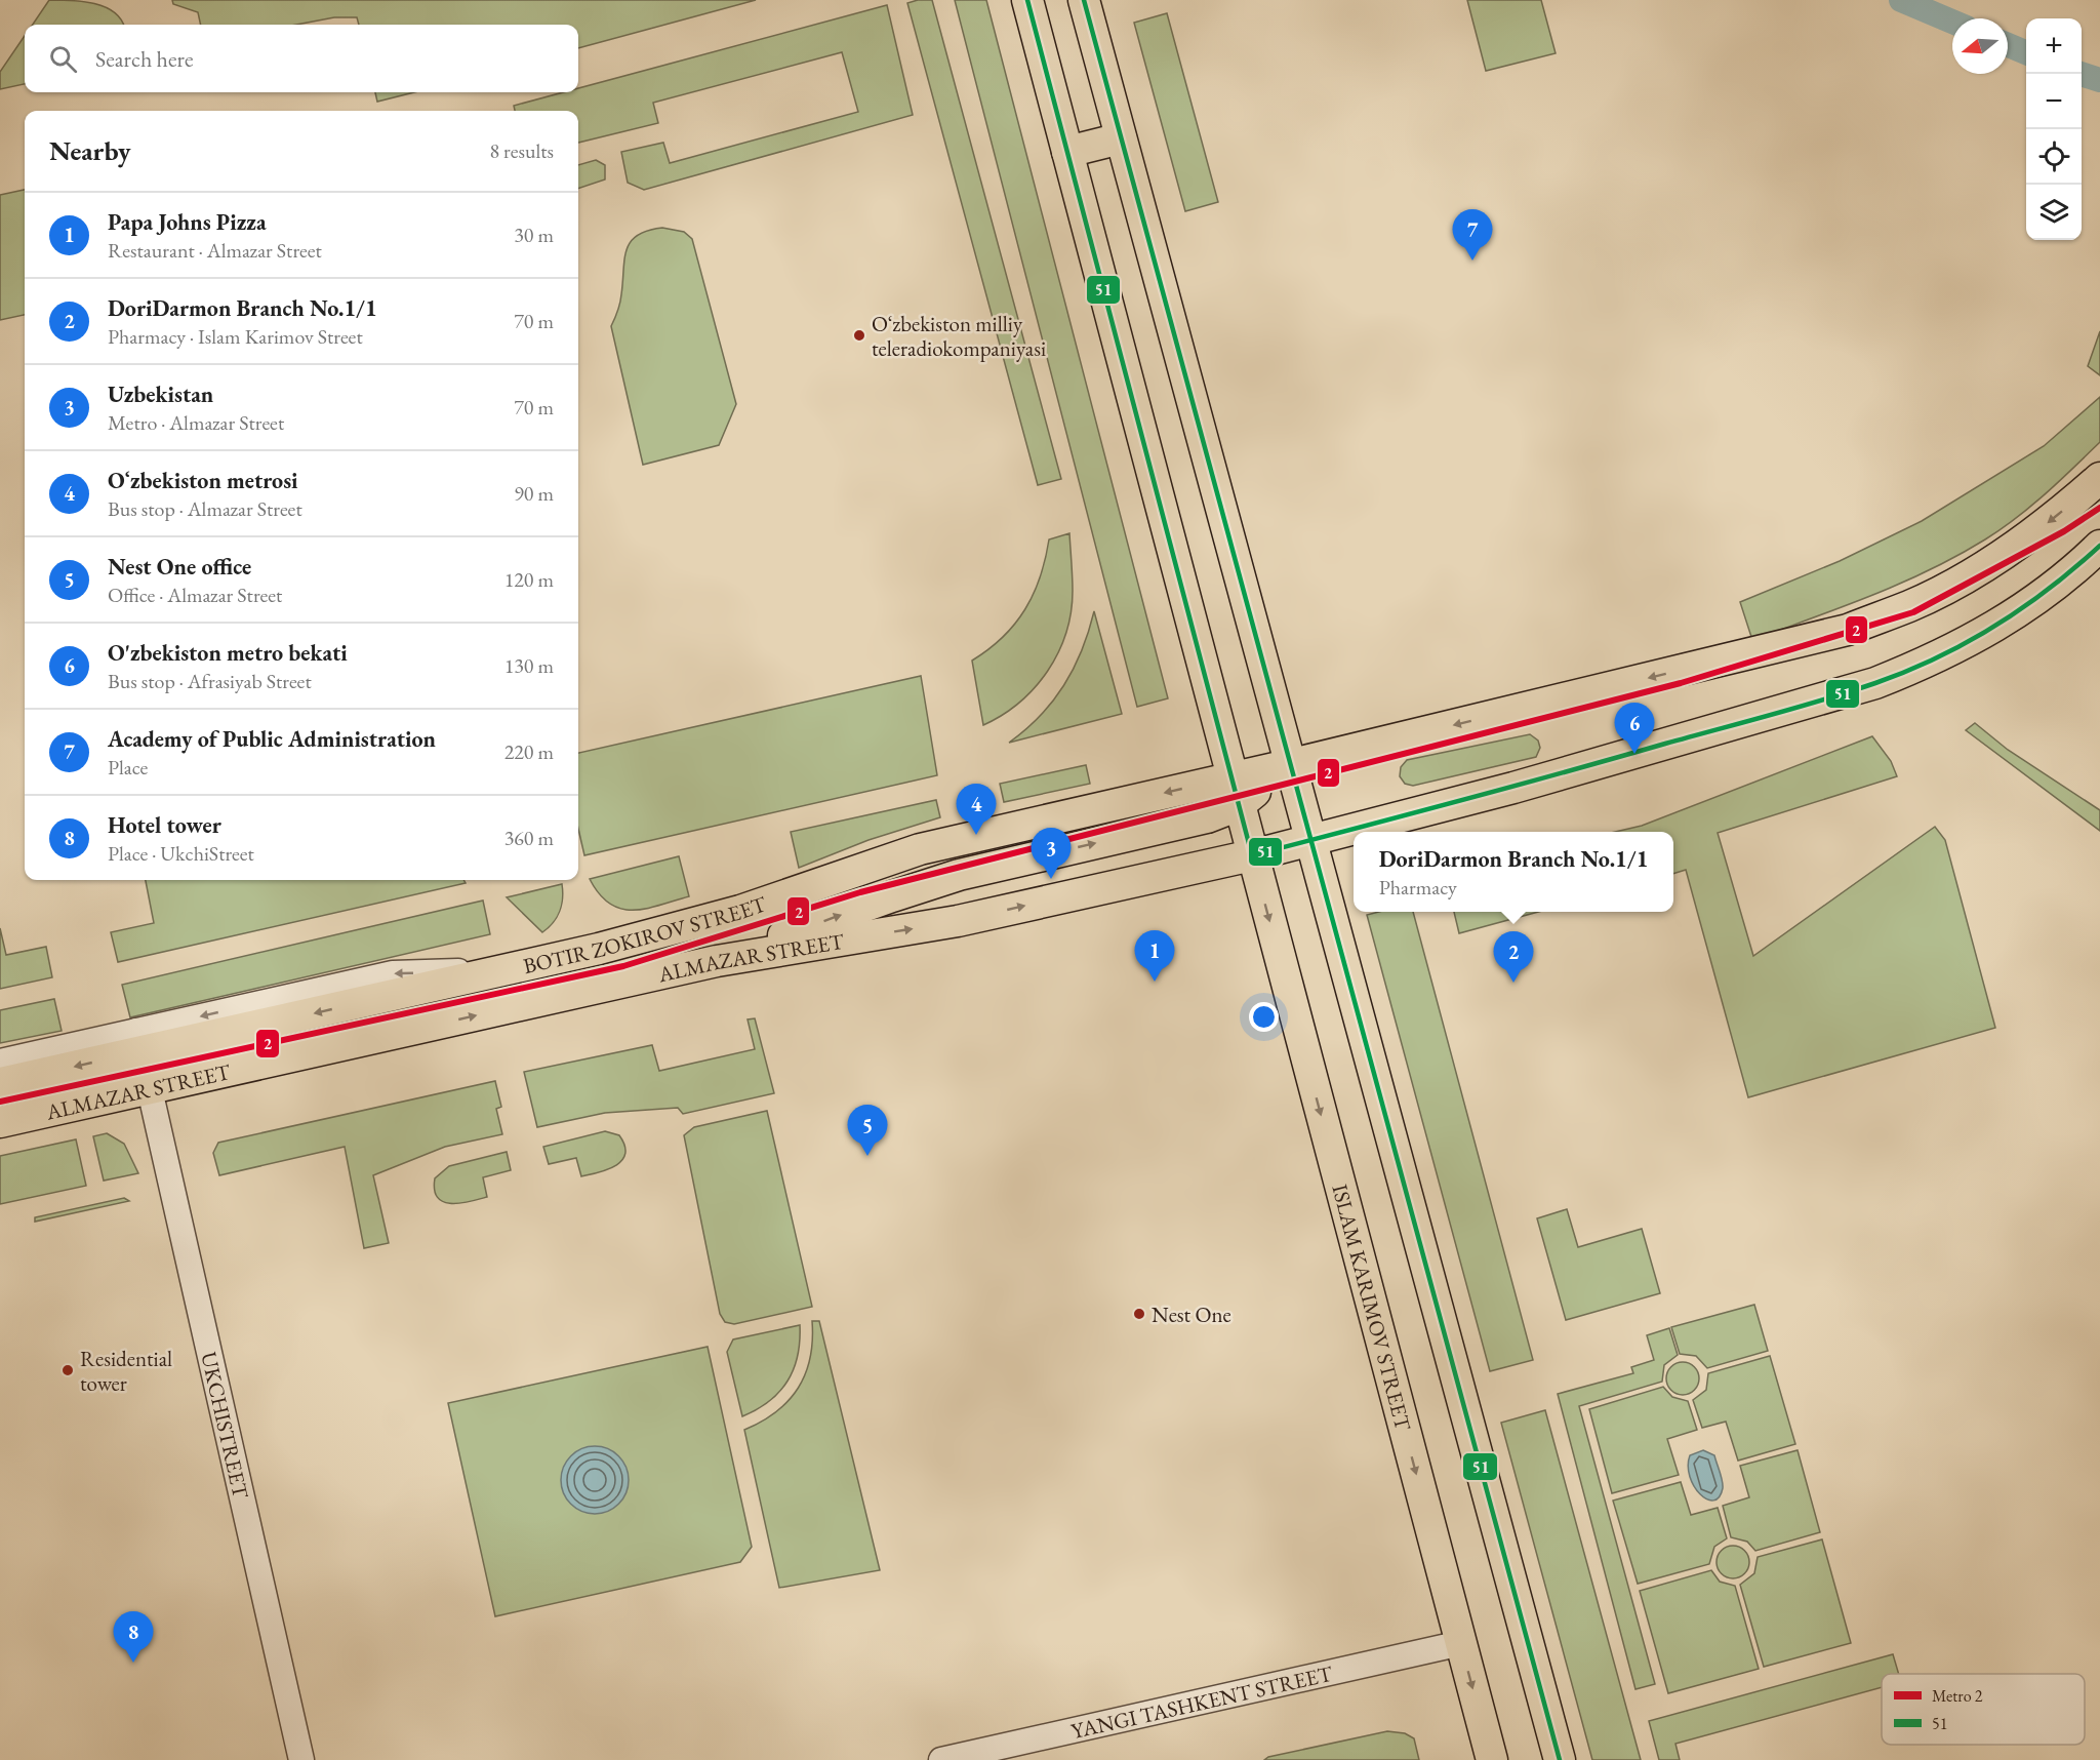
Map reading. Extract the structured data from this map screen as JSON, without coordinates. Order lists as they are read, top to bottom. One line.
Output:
{"streets":{"main road":["BOTIR ZOKIROV STREET","ALMAZAR STREET","ISLAM KARIMOV STREET"],"street":["UKCHISTREET","YANGI TASHKENT STREET"]},"crossings":[["BOTIR ZOKIROV STREET","UKCHISTREET"],["ALMAZAR STREET","ISLAM KARIMOV STREET"],["ALMAZAR STREET","UKCHISTREET"],["ISLAM KARIMOV STREET","YANGI TASHKENT STREET"]],"places":["Oʻzbekiston milliy teleradiokompaniyasi","Nest One","Residential tower"],"lines":["transit line 51","metro line 2"],"legend":["Metro 2","51"],"north":"left","page":{"map_buttons":["+","−"],"search":"Search here","heading":["Nearby","8 results"],"list":[{"mark":"1","name":"Papa Johns Pizza","note":"Restaurant · Almazar Street","value":"30 m"},{"mark":"2","name":"DoriDarmon Branch No.1/1","note":"Pharmacy · Islam Karimov Street","value":"70 m"},{"mark":"3","name":"Uzbekistan","note":"Metro · Almazar Street","value":"70 m"},{"mark":"4","name":"Oʻzbekiston metrosi","note":"Bus stop · Almazar Street","value":"90 m"},{"mark":"5","name":"Nest One office","note":"Office · Almazar Street","value":"120 m"},{"mark":"6","name":"O'zbekiston metro bekati","note":"Bus stop · Afrasiyab Street","value":"130 m"},{"mark":"7","name":"Academy of Public Administration","note":"Place","value":"220 m"},{"mark":"8","name":"Hotel tower","note":"Place · UkchiStreet","value":"360 m"}],"pins":["7","6","4","3","1","2","5","8"],"popup":["DoriDarmon Branch No.1/1","Pharmacy"]}}
